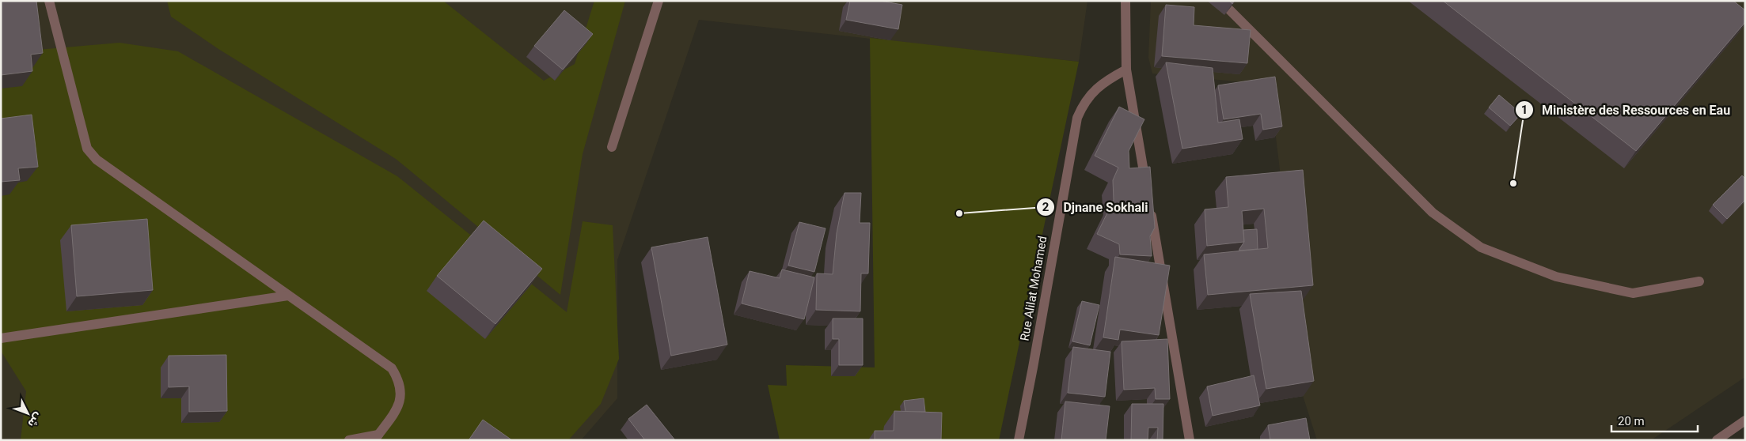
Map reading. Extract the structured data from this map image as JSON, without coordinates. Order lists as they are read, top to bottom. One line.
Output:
{"streets":{"street":["Rue Alilat Mohamed"]},"places":["Ministère des Ressources en Eau","Djnane Sokhali"],"scale_bar":"20 m","north":"bottom right"}
